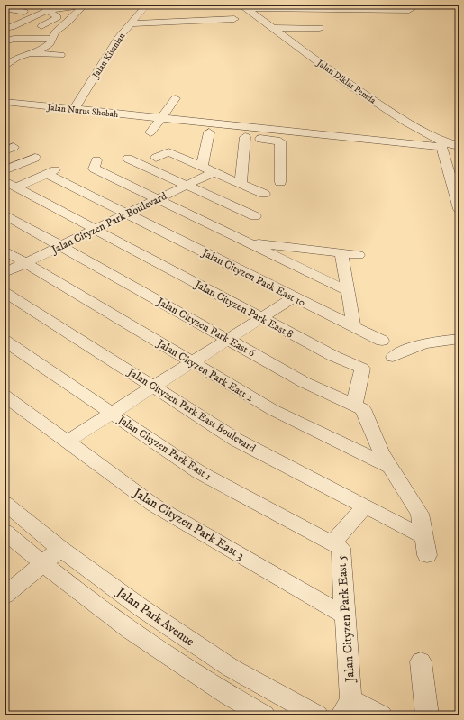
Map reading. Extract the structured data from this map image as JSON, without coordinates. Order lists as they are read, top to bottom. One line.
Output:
{"streets":{"street":["Jalan Kisanian","Jalan Diklat Pemda","Jalan Nurus Shobah","Jalan Cityzen Park Boulevard","Jalan Cityzen Park East 10","Jalan Cityzen Park East 8","Jalan Cityzen Park East 6","Jalan Cityzen Park East 2","Jalan Cityzen Park East Boulevard","Jalan Cityzen Park East 1","Jalan Cityzen Park East 3","Jalan Park Avenue","Jalan Cityzen Park East 5"]},"crossings":[["Jalan Kisanian","Jalan Nurus Shobah"],["Jalan Diklat Pemda","Jalan Nurus Shobah"],["Jalan Cityzen Park Boulevard","Jalan Cityzen Park East 10"],["Jalan Cityzen Park Boulevard","Jalan Cityzen Park East 8"],["Jalan Cityzen Park Boulevard","Jalan Cityzen Park East 6"],["Jalan Cityzen Park Boulevard","Jalan Cityzen Park East 2"],["Jalan Cityzen Park East 10","Jalan Cityzen Park East 8"],["Jalan Cityzen Park East 8","Jalan Cityzen Park East 6"],["Jalan Cityzen Park East 1","Jalan Cityzen Park East 5"],["Jalan Cityzen Park East 3","Jalan Cityzen Park East 5"]]}
